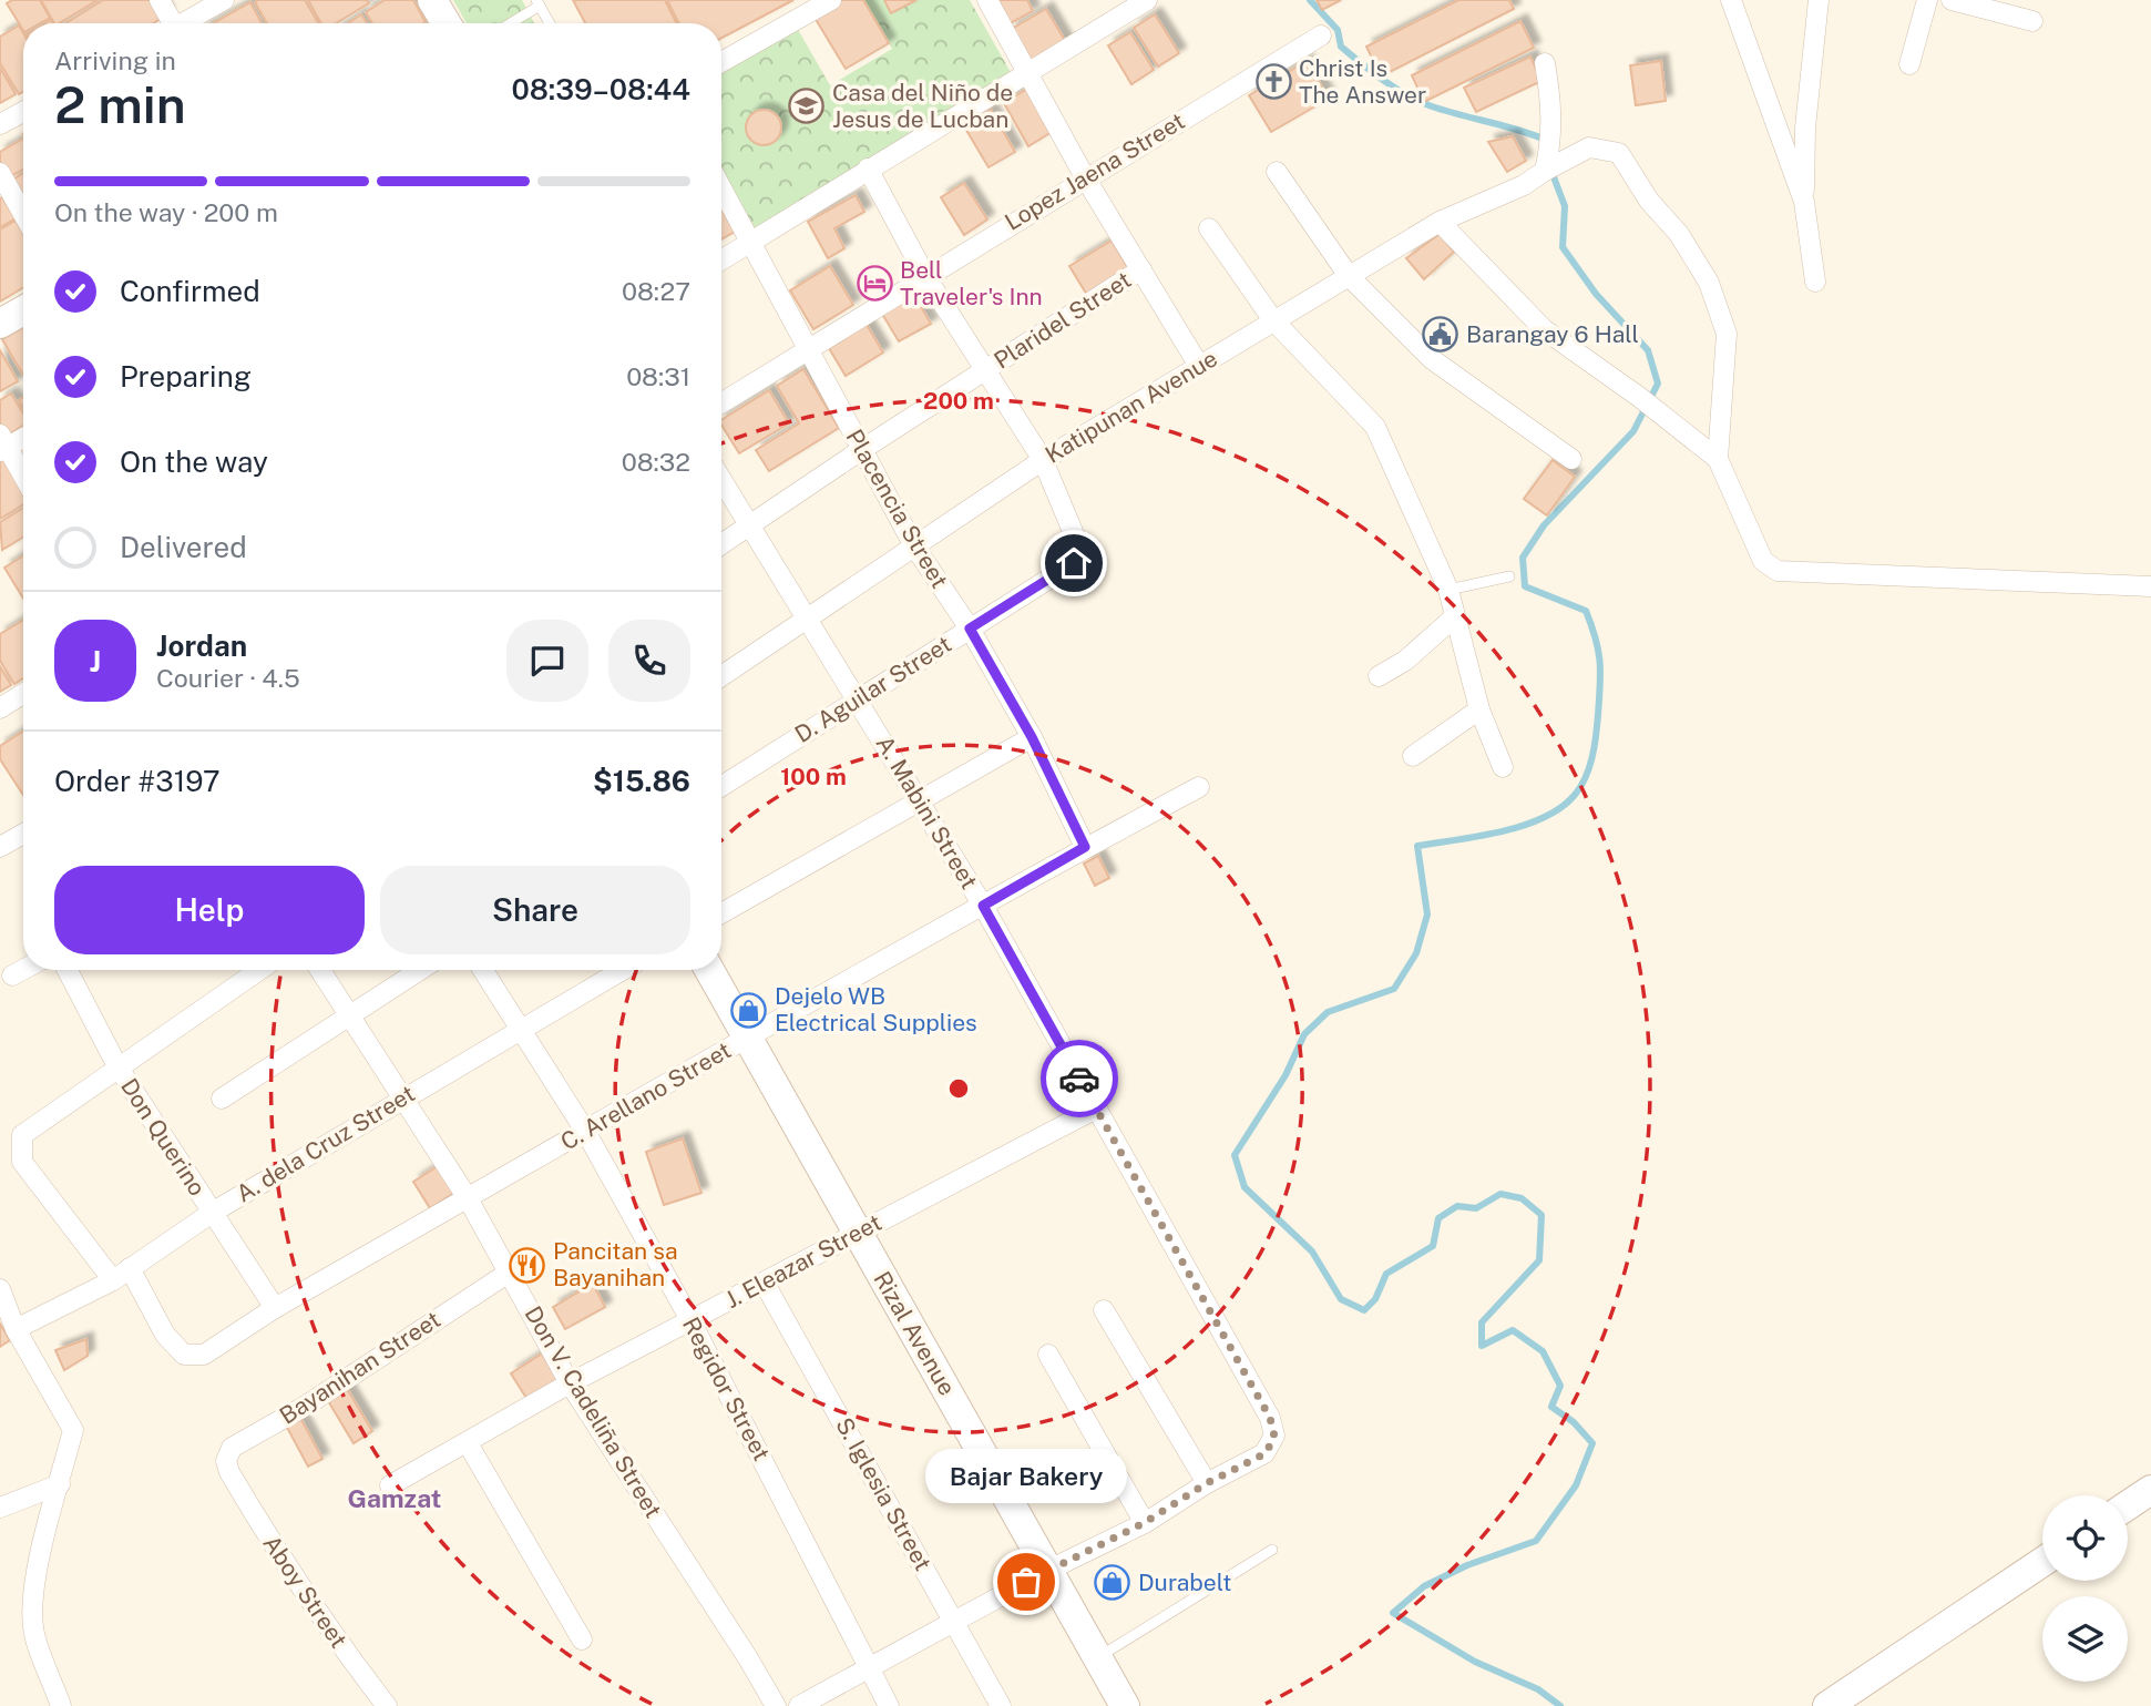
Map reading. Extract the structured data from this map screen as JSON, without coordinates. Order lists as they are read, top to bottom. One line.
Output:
{"streets":{"main road":["Rizal Avenue"],"street":["Lopez Jaena Street","Plaridel Street","Katipunan Avenue","Placencia Street","D. Aguilar Street","A. Mabini Street","C. Arellano Street","Don Querino","A. dela Cruz Street","J. Eleazar Street","Bayanihan Street","Regidor Street","Don V. Cadeliña Street","S. Iglesia Street","Aboy Street"]},"crossings":[["Lopez Jaena Street","Placencia Street"],["Plaridel Street","Placencia Street"],["Plaridel Street","A. Mabini Street"],["Katipunan Avenue","Placencia Street"],["Katipunan Avenue","D. Aguilar Street"],["Katipunan Avenue","A. Mabini Street"],["Placencia Street","D. Aguilar Street"],["Placencia Street","C. Arellano Street"],["D. Aguilar Street","A. Mabini Street"],["A. Mabini Street","C. Arellano Street"],["A. Mabini Street","J. Eleazar Street"],["C. Arellano Street","Don Querino"],["C. Arellano Street","A. dela Cruz Street"],["C. Arellano Street","Rizal Avenue"],["C. Arellano Street","Regidor Street"],["C. Arellano Street","Don V. Cadeliña Street"],["Don Querino","A. dela Cruz Street"],["A. dela Cruz Street","Regidor Street"],["A. dela Cruz Street","Don V. Cadeliña Street"],["J. Eleazar Street","Rizal Avenue"],["J. Eleazar Street","Regidor Street"],["J. Eleazar Street","Don V. Cadeliña Street"],["J. Eleazar Street","S. Iglesia Street"],["Bayanihan Street","Don V. Cadeliña Street"],["Bayanihan Street","Aboy Street"]],"districts":["Gamzat"],"places":{"church":["Christ Is The Answer"],"school or university":["Casa del Niño de Jesus de Lucban"],"hotel":["Bell Traveler's Inn"],"public building":["Barangay 6 Hall"],"shop":["Dejelo WB Electrical Supplies","Durabelt"],"restaurant":["Pancitan sa Bayanihan"],"other":["Bajar Bakery"]},"page":{"heading":["2 min","Arriving in","08:39–08:44"],"panel":["Jordan","Courier · 4.5","Order #3197","$15.86"],"bar":"On the way · 200 m","list":[["Confirmed","08:27"],["Preparing","08:31"],["On the way","08:32"],"Delivered"],"round":"J","buttons":["Help","Share"],"bubble":"Bajar Bakery"},"rings":["200 m","100 m"]}
